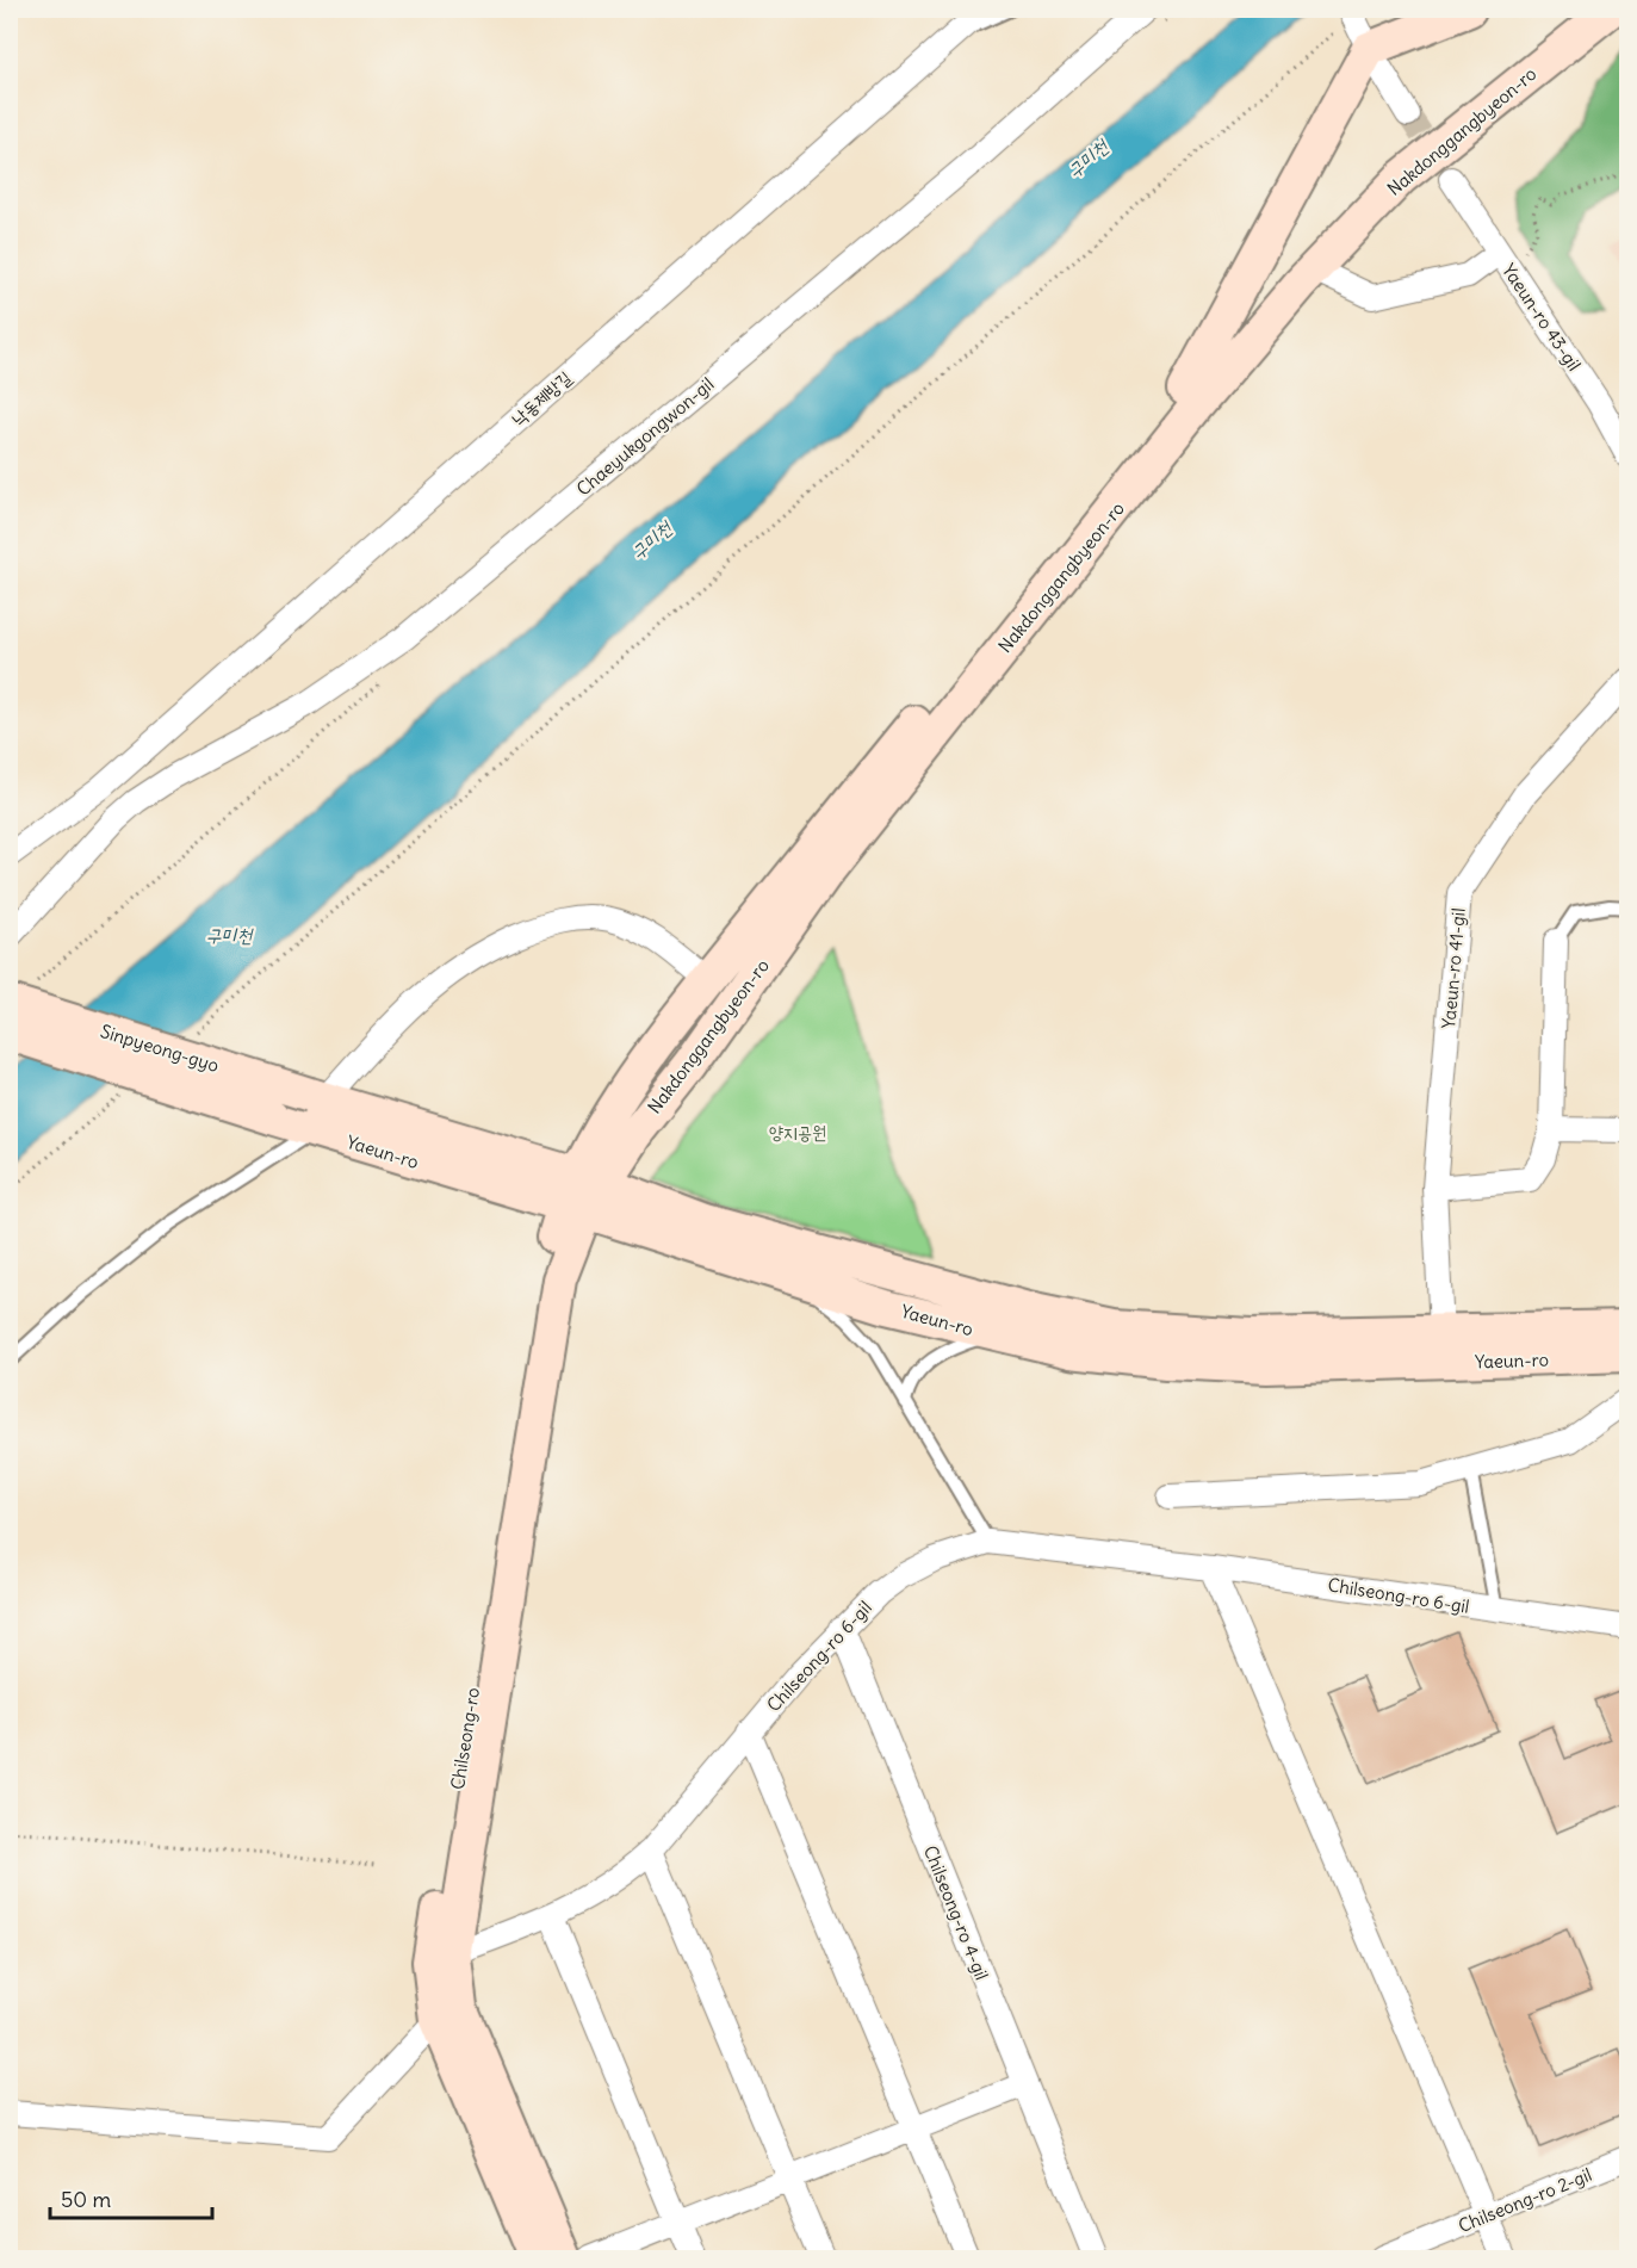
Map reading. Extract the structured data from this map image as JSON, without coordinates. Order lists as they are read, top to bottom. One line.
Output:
{"streets":{"main road":["Nakdonggangbyeon-ro","Sinpyeong-gyo","Yaeun-ro","Chilseong-ro"],"street":["Yaeun-ro 43-gil","낙동제방길","Chaeyukgongwon-gil","Yaeun-ro 41-gil","Chilseong-ro 6-gil","Chilseong-ro 4-gil","Chilseong-ro 2-gil"]},"crossings":[["Nakdonggangbyeon-ro","Yaeun-ro"],["Nakdonggangbyeon-ro","Chilseong-ro"],["Yaeun-ro 41-gil","Yaeun-ro"],["Sinpyeong-gyo","Yaeun-ro"],["Yaeun-ro","Chilseong-ro"],["Chilseong-ro 6-gil","Chilseong-ro"],["Chilseong-ro 6-gil","Chilseong-ro 4-gil"]],"water":["구미천"],"parks":["양지공원"],"scale_bar":"50 m"}
